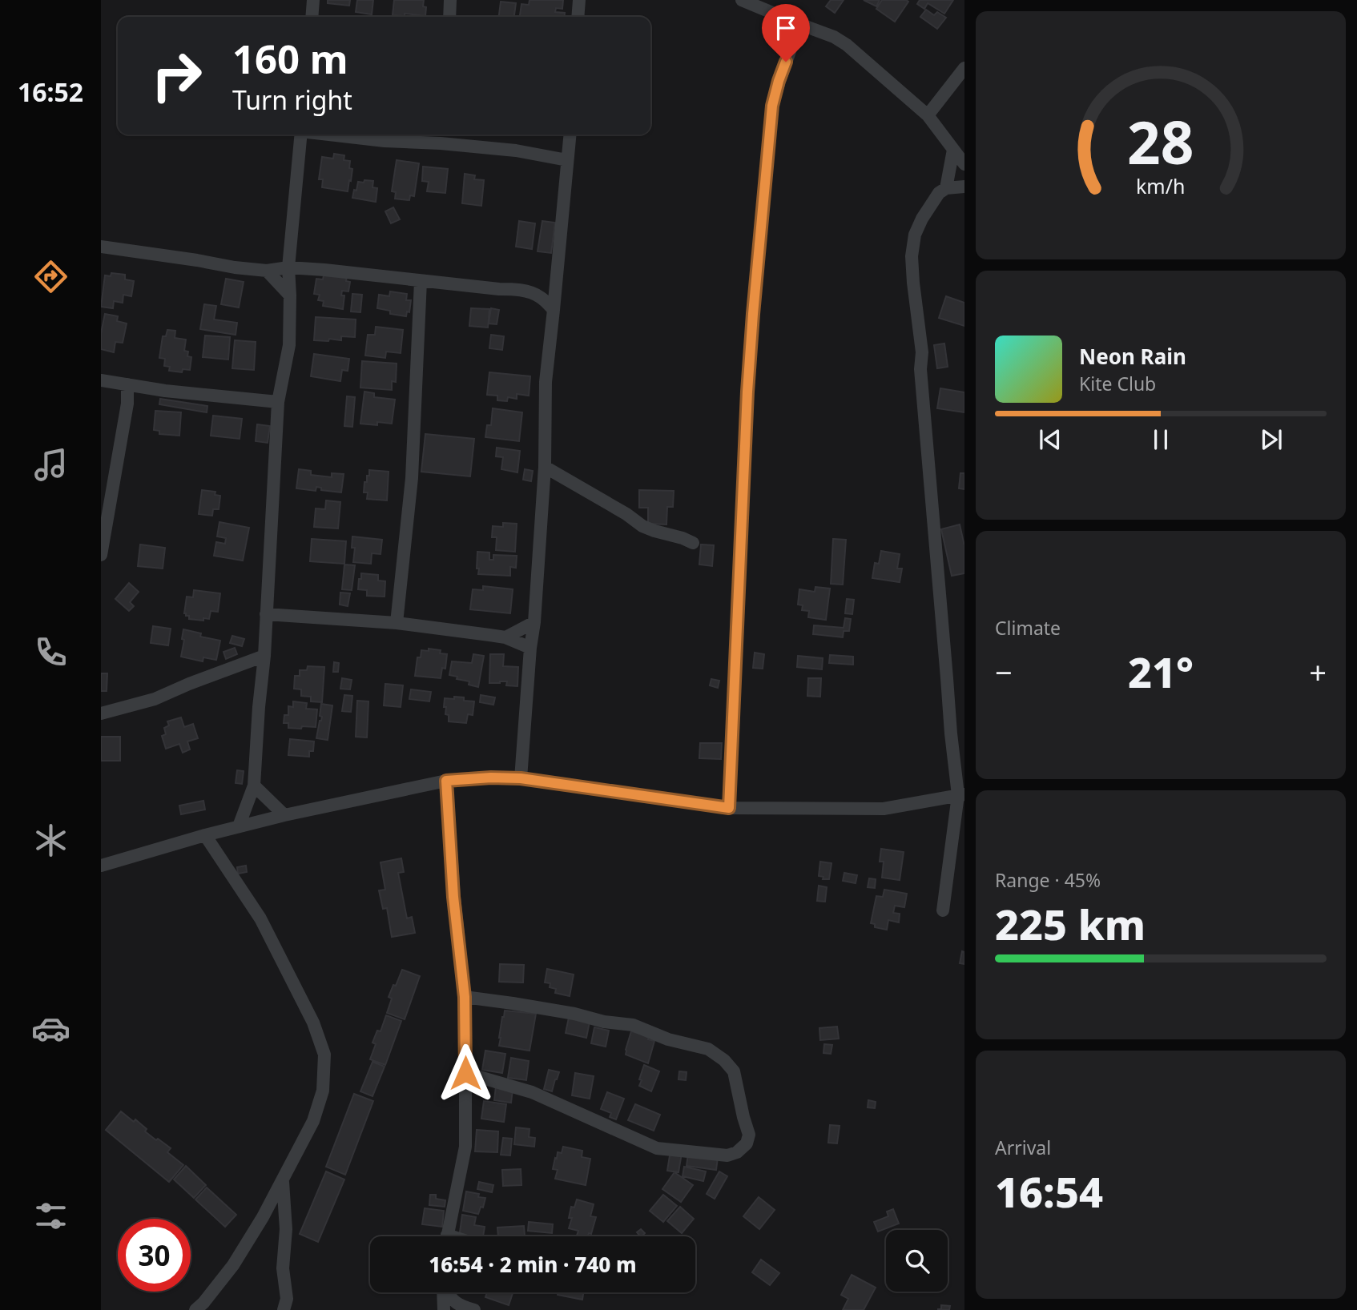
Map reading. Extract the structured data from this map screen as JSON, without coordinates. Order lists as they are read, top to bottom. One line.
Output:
{"page":{"tabs":"16:52","turn":["160 m","Turn right"],"song":["Neon Rain","Kite Club"],"tile":["Climate",["Range · 45%","225 km"],["Arrival","16:54"]],"heat":["−","21°","+"],"limit":"30","trip":"16:54 · 2 min · 740 m","gauge":["28","km/h"]}}
